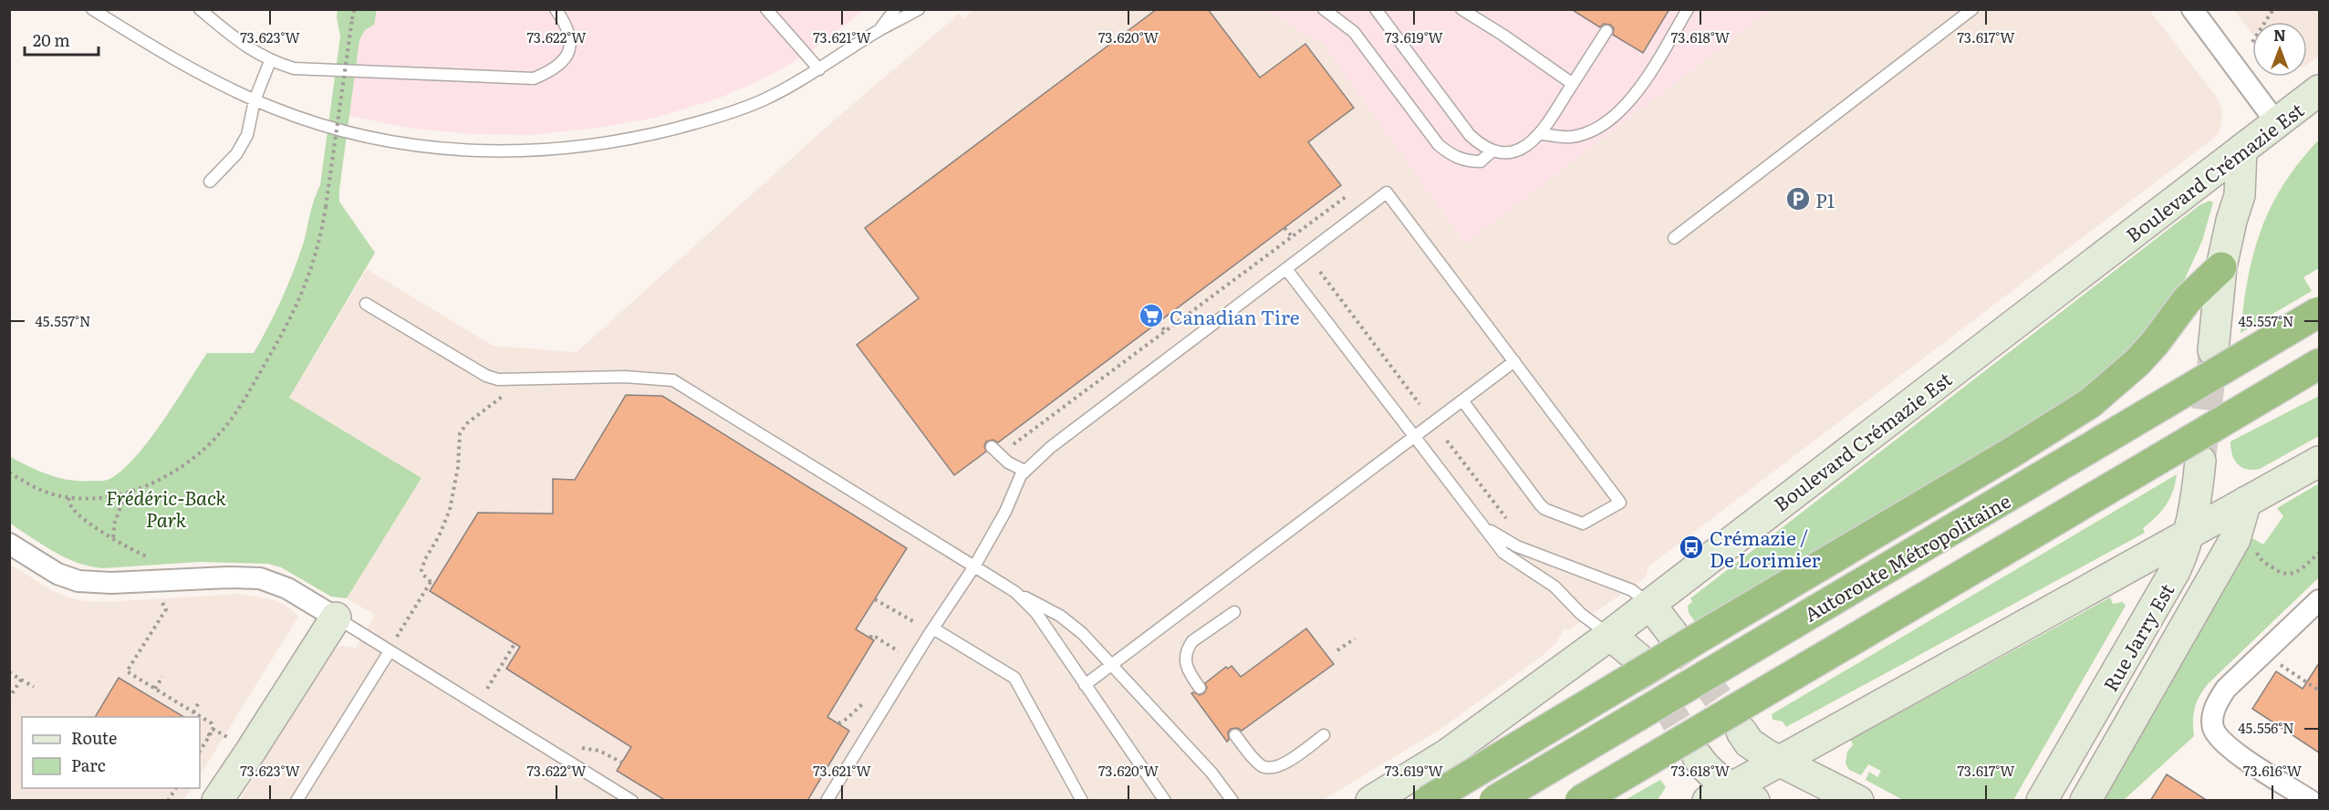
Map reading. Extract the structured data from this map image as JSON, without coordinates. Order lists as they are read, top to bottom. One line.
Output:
{"streets":{"highway":["Autoroute Métropolitaine"],"main road":["Boulevard Crémazie Est","Rue Jarry Est"]},"parks":["Frédéric-Back Park"],"places":{"parking":["P1"],"supermarket":["Canadian Tire"],"bus stop":["Crémazie / De Lorimier"]},"legend":["Route","Parc"],"scale_bar":"20 m","north":"top","coordinates":["73.623°W","73.622°W","73.621°W","73.620°W","73.619°W","73.618°W","73.617°W","45.557°N","45.556°N","73.616°W"]}
